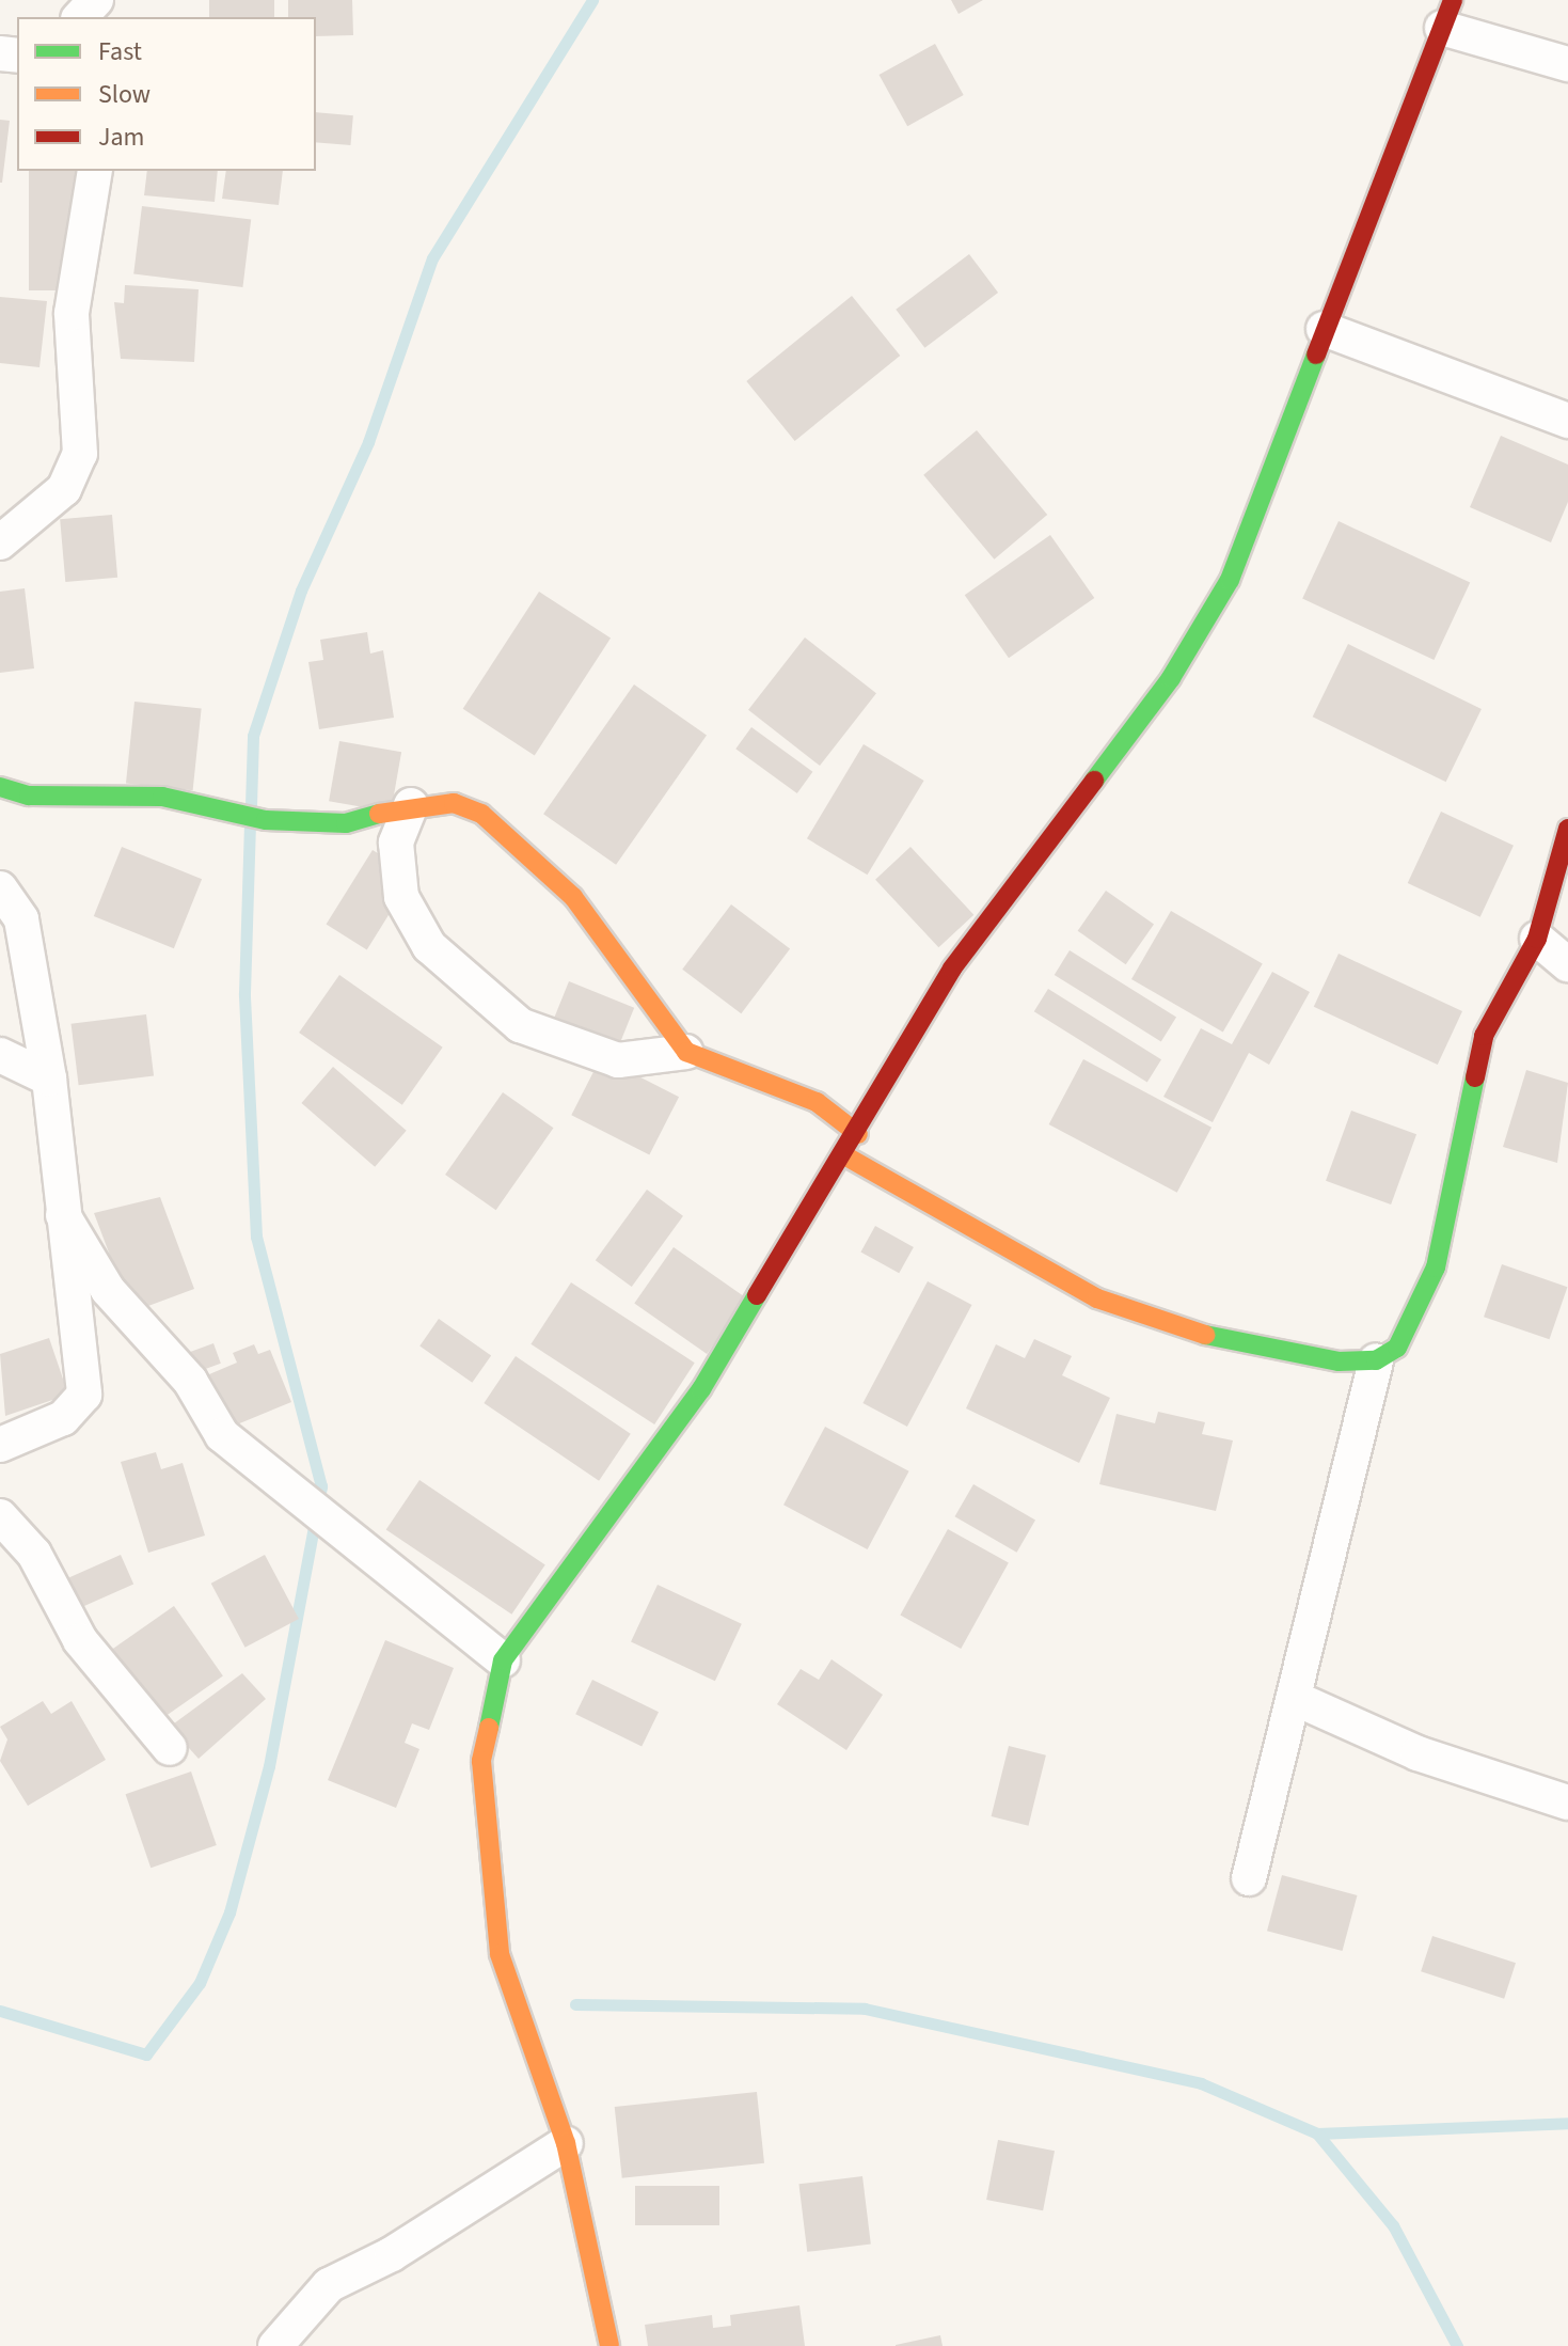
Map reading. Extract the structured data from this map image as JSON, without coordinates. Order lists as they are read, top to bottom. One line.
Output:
{"legend":["Fast","Slow","Jam"]}
